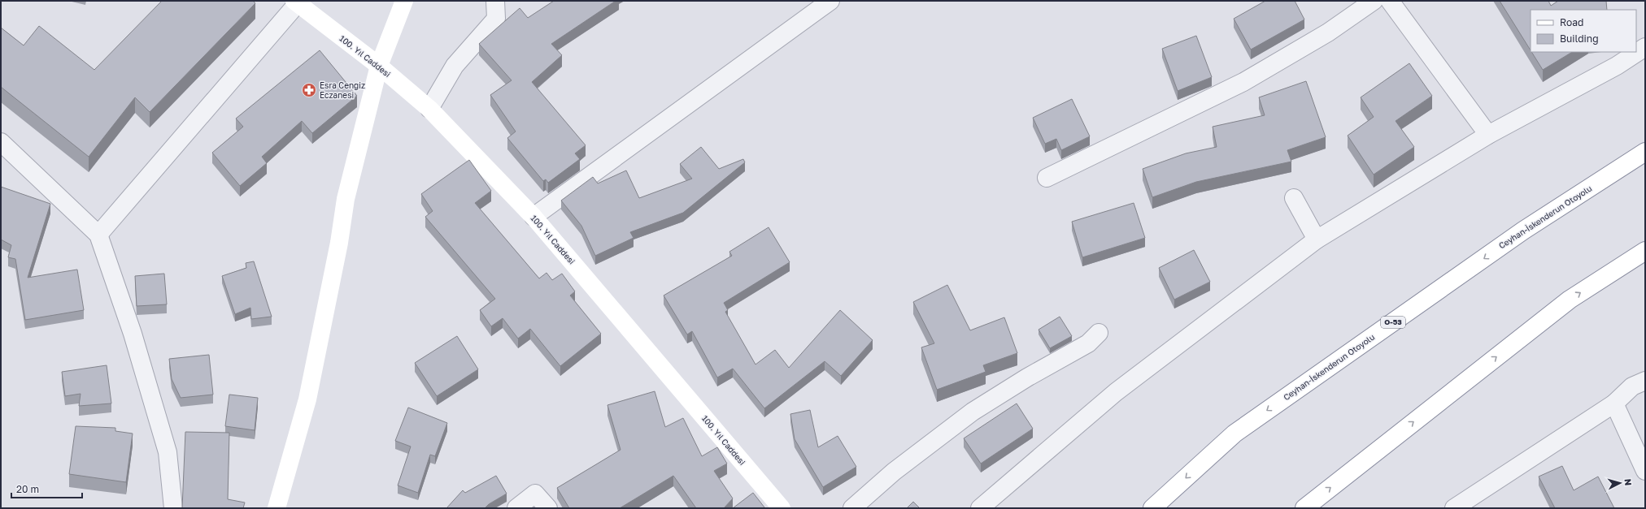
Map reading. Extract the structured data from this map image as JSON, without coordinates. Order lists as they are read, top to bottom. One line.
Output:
{"streets":{"main road":["100. Yıl Caddesi","Ceyhan-İskenderun Otoyolu","O-53"]},"places":{"pharmacy":["Esra Cengiz Eczanesi"]},"legend":["Road","Building"],"scale_bar":"20 m","north":"right"}
